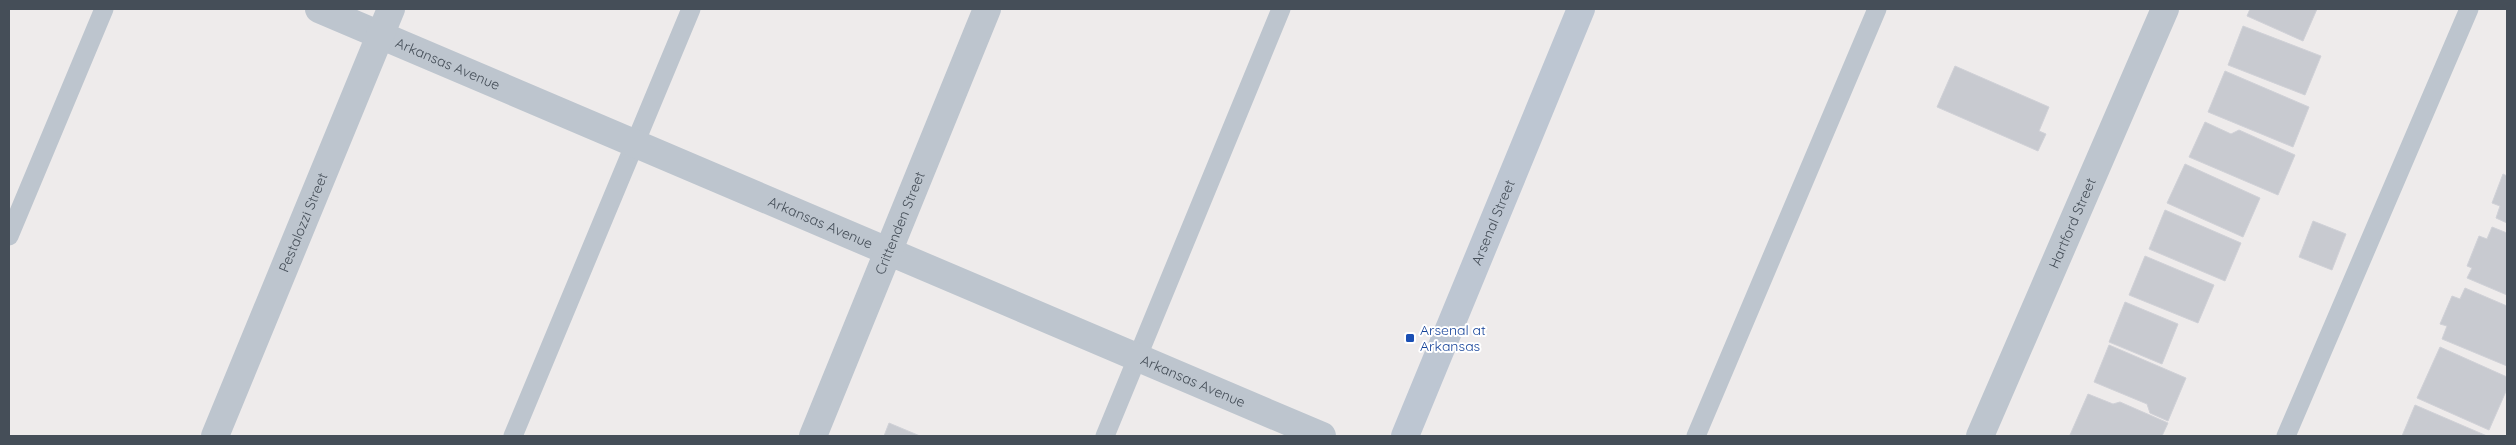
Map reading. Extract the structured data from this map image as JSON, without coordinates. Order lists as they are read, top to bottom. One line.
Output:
{"streets":{"main road":["Arsenal Street"],"street":["Arkansas Avenue","Hartford Street","Pestalozzi Street","Crittenden Street"]},"crossings":[["Arkansas Avenue","Pestalozzi Street"],["Arkansas Avenue","Crittenden Street"]],"places":{"transit":["Arsenal at Arkansas"]}}
